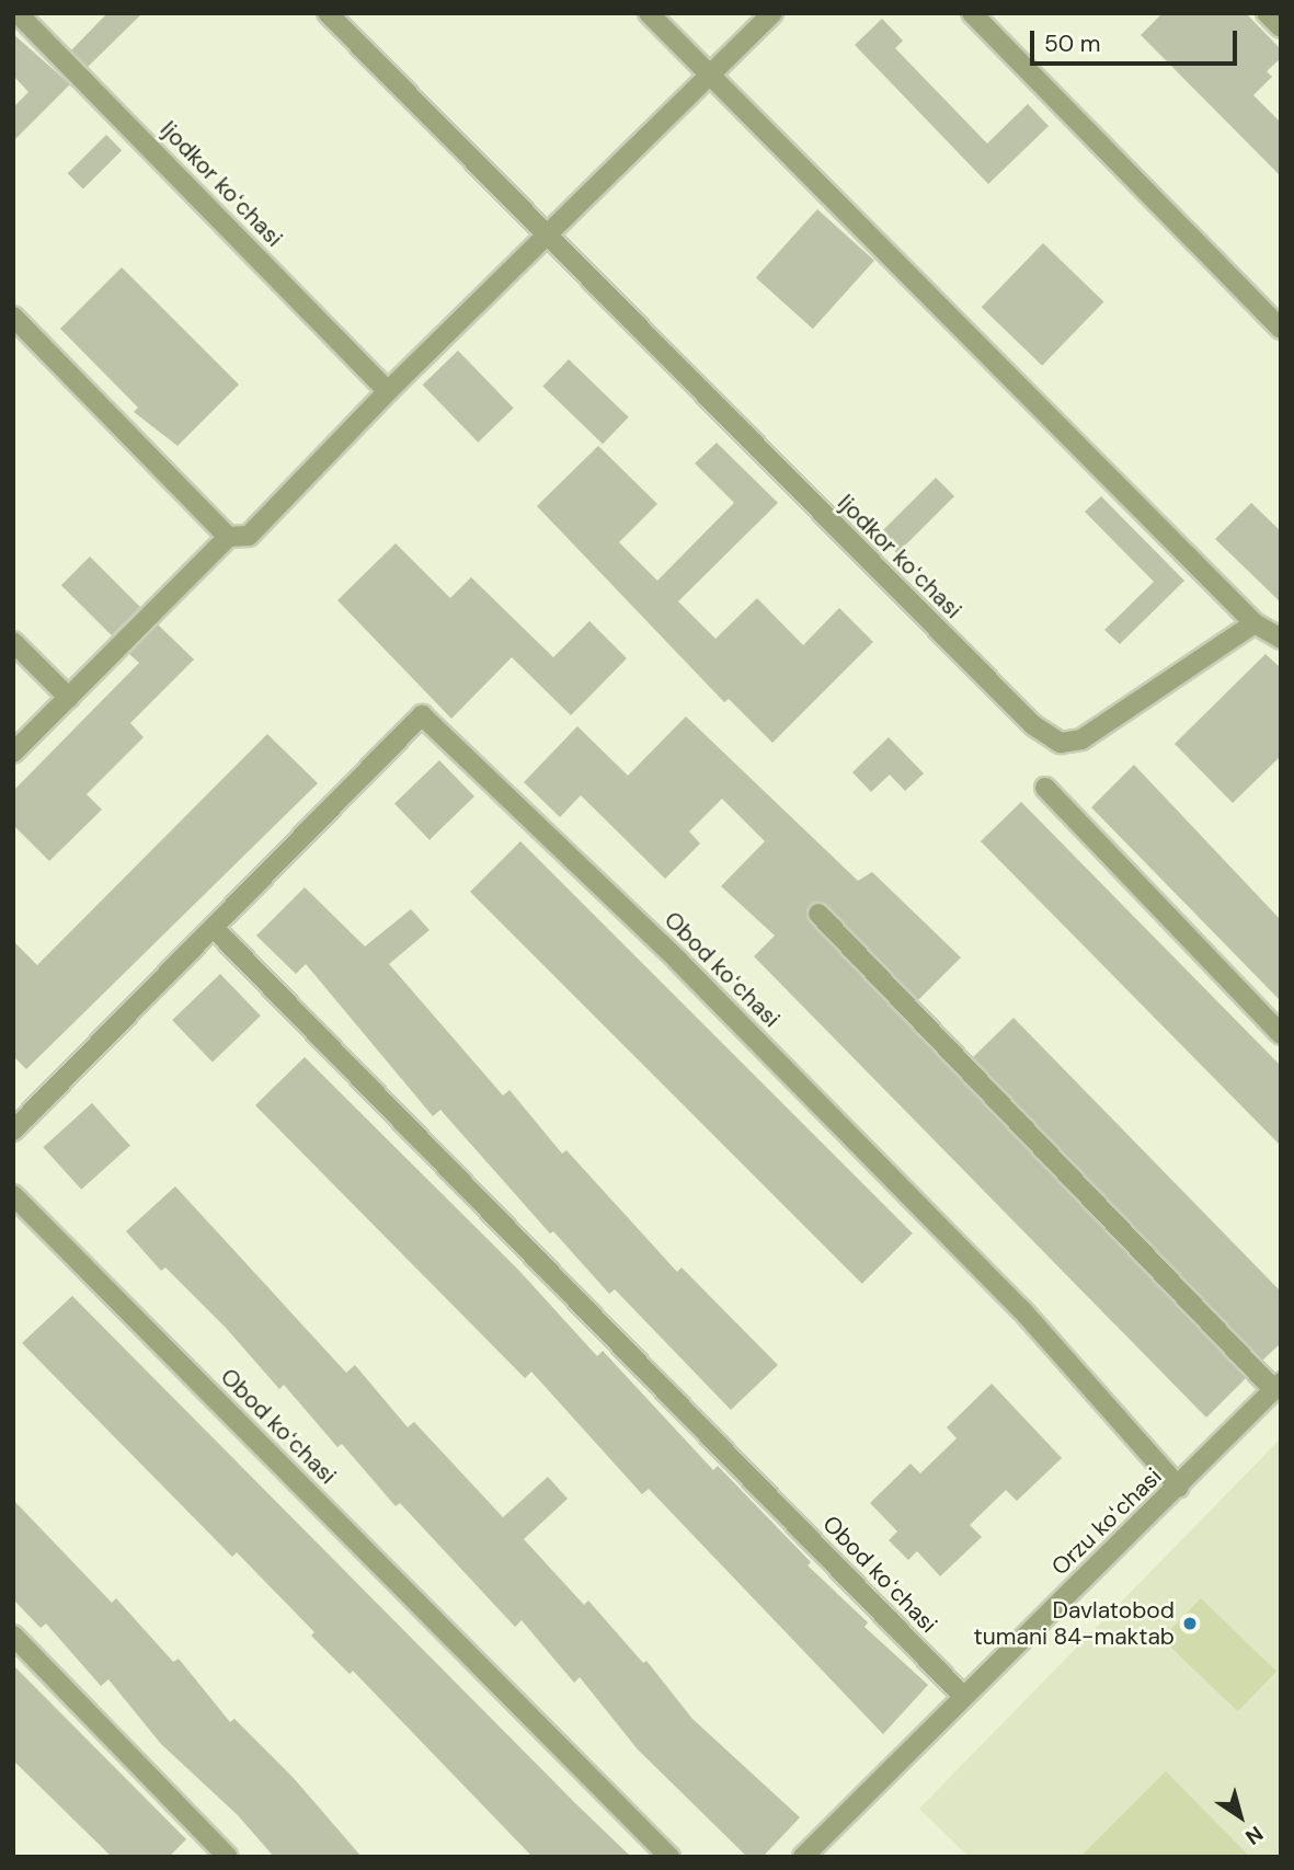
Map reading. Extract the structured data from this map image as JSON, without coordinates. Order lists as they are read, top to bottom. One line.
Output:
{"streets":{"street":["Ijodkor koʻchasi","Obod koʻchasi","Orzu koʻchasi"]},"crossings":[["Obod koʻchasi","Orzu koʻchasi"]],"places":["Davlatobod tumani 84-maktab"],"scale_bar":"50 m","north":"bottom right"}
